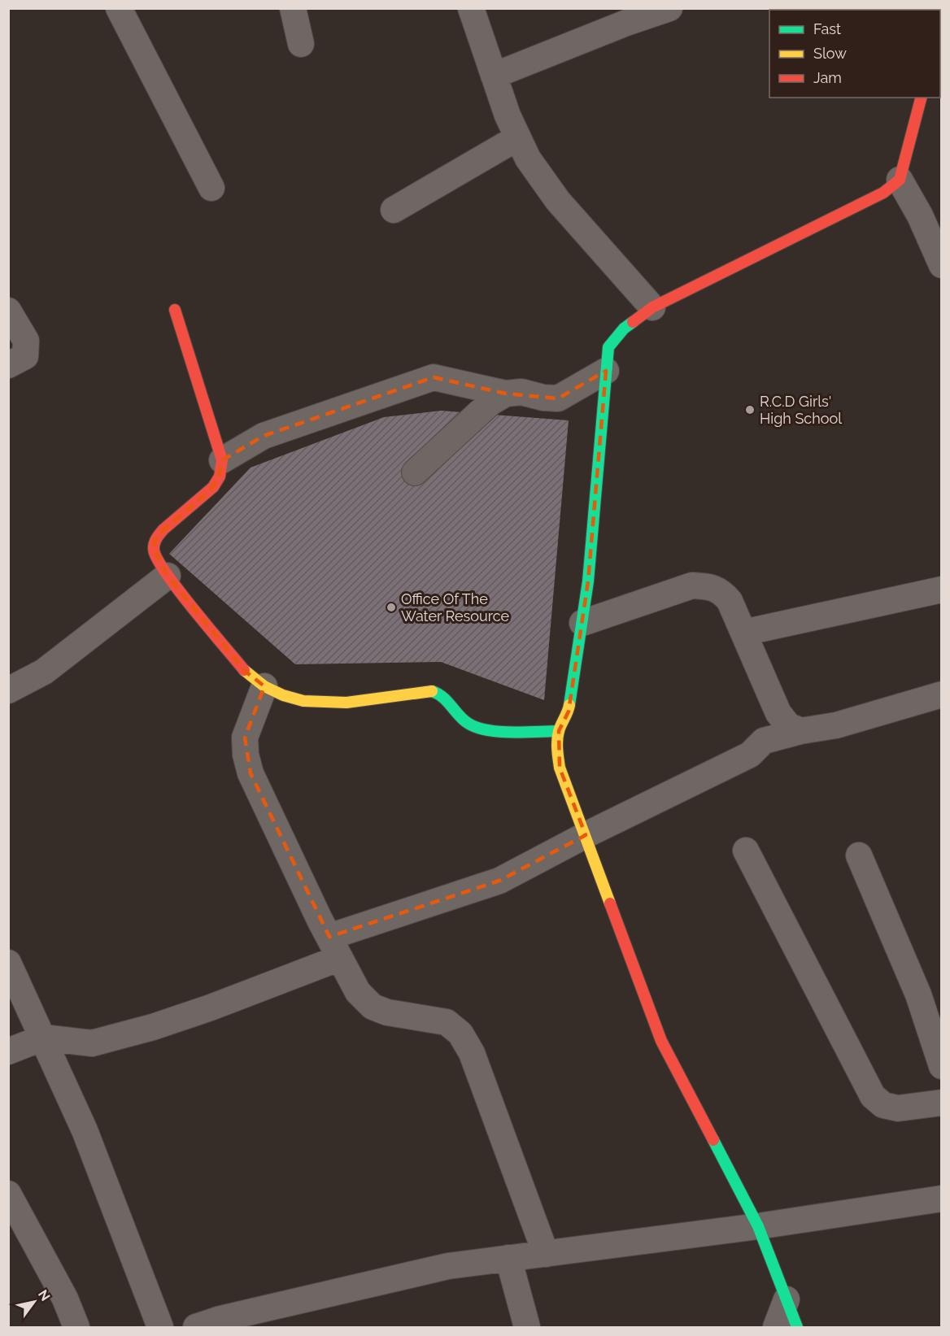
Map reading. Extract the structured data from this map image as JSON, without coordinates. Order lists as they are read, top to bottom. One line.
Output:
{"places":["R.C.D Girls' High School","Office Of The Water Resource"],"legend":["Fast","Slow","Jam"],"north":"top right"}
